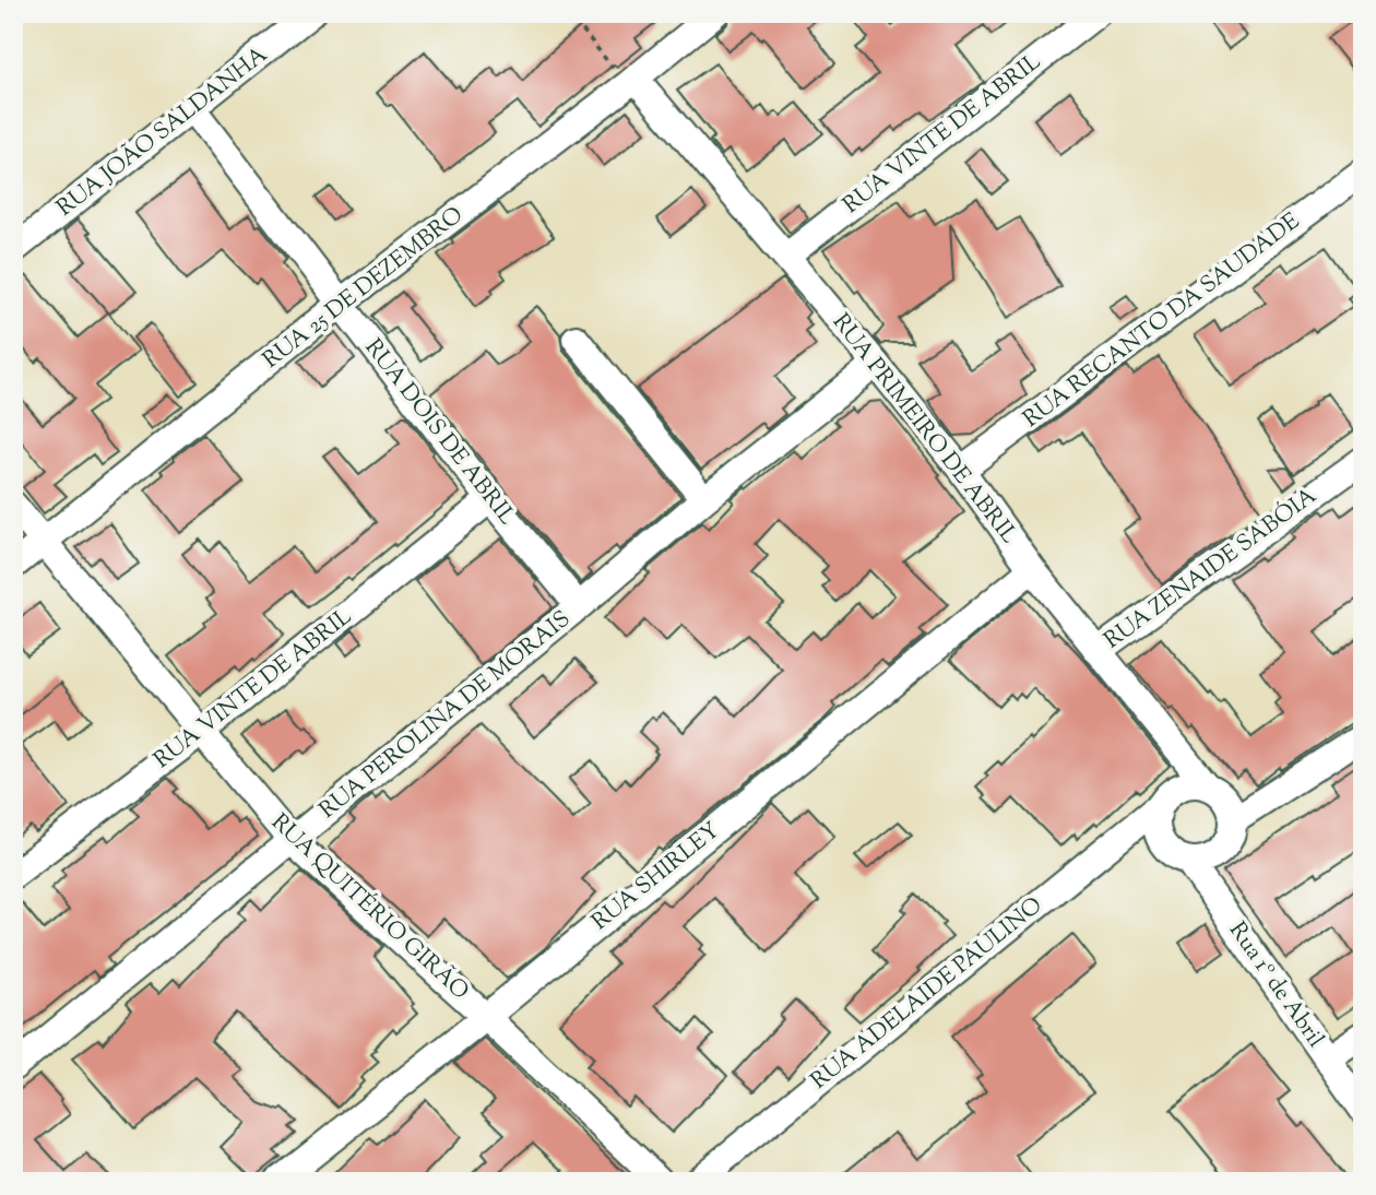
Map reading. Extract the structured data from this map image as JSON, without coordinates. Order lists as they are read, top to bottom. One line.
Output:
{"streets":{"street":["RUA JOÃO SALDANHA","RUA VINTE DE ABRIL","RUA 25 DE DEZEMBRO","RUA RECANTO DA SAUDADE","RUA PRIMEIRO DE ABRIL","RUA DOIS DE ABRIL","RUA ZENAIDE SABÓIA","RUA PEROLINA DE MORAIS","RUA SHIRLEY","RUA QUITÉRIO GIRÃO","Rua 1º de Abril","RUA ADELAIDE PAULINO"]},"crossings":[["RUA JOÃO SALDANHA","RUA DOIS DE ABRIL"],["RUA VINTE DE ABRIL","RUA PRIMEIRO DE ABRIL"],["RUA VINTE DE ABRIL","RUA DOIS DE ABRIL"],["RUA VINTE DE ABRIL","RUA QUITÉRIO GIRÃO"],["RUA 25 DE DEZEMBRO","RUA PRIMEIRO DE ABRIL"],["RUA 25 DE DEZEMBRO","RUA DOIS DE ABRIL"],["RUA 25 DE DEZEMBRO","RUA QUITÉRIO GIRÃO"],["RUA RECANTO DA SAUDADE","RUA PRIMEIRO DE ABRIL"],["RUA PRIMEIRO DE ABRIL","RUA ZENAIDE SABÓIA"],["RUA PRIMEIRO DE ABRIL","RUA PEROLINA DE MORAIS"],["RUA PRIMEIRO DE ABRIL","RUA SHIRLEY"],["RUA PRIMEIRO DE ABRIL","Rua 1º de Abril"],["RUA PRIMEIRO DE ABRIL","RUA ADELAIDE PAULINO"],["RUA DOIS DE ABRIL","RUA PEROLINA DE MORAIS"],["RUA PEROLINA DE MORAIS","RUA QUITÉRIO GIRÃO"],["RUA SHIRLEY","RUA QUITÉRIO GIRÃO"],["Rua 1º de Abril","RUA ADELAIDE PAULINO"]]}
